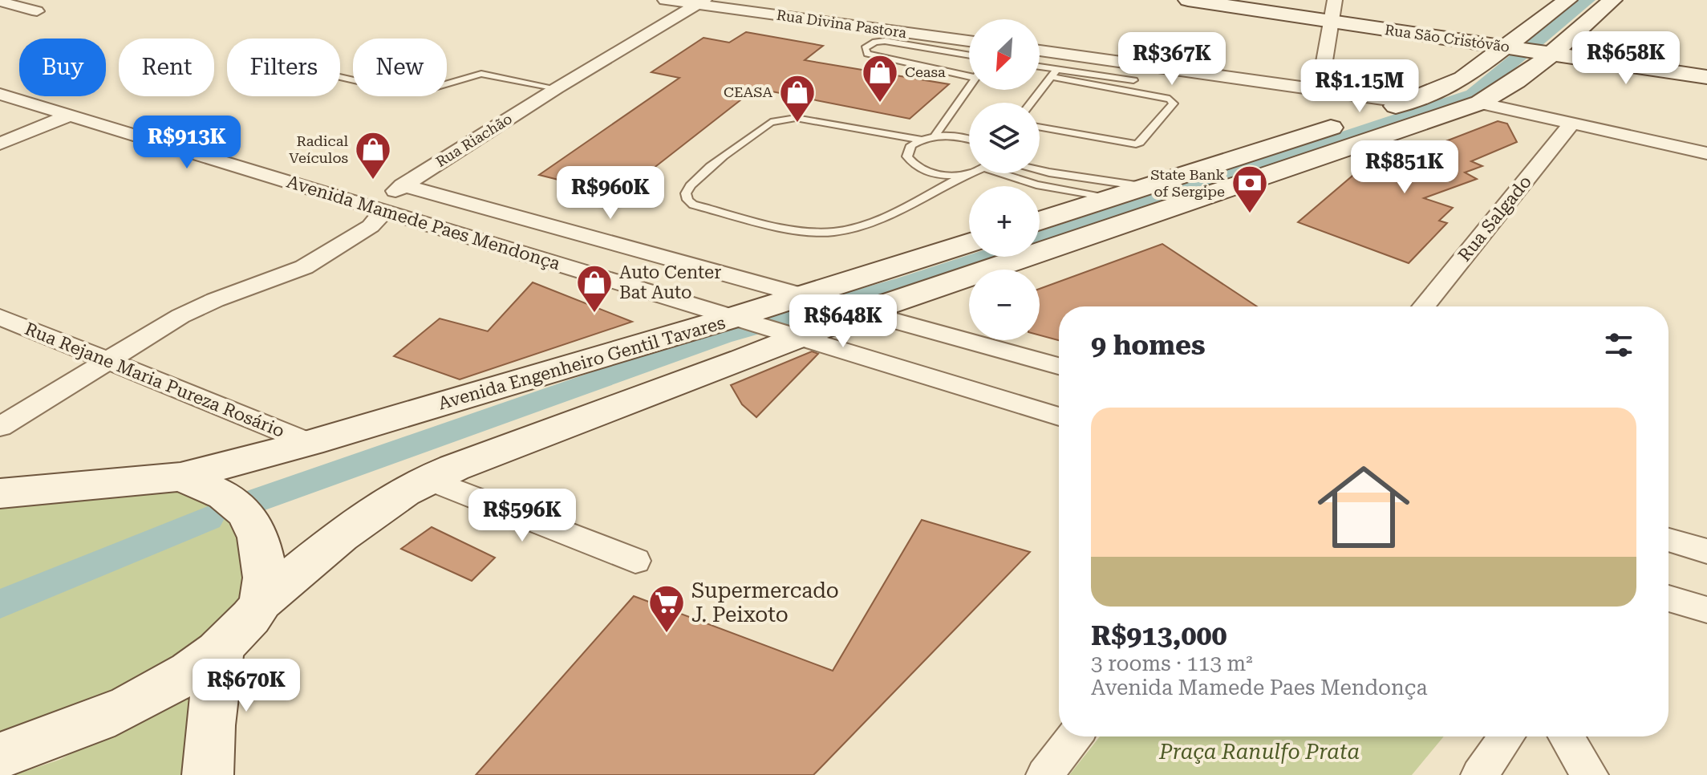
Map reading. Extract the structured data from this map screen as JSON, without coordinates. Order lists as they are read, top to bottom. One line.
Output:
{"streets":{"main road":["Rua São Cristóvão","Avenida Engenheiro Gentil Tavares"],"street":["Rua Divina Pastora","Rua Riachão","Rua Salgado","Avenida Mamede Paes Mendonça","Rua Rejane Maria Pureza Rosário"]},"crossings":[["Rua Divina Pastora","Rua Riachão"],["Rua Riachão","Avenida Mamede Paes Mendonça"],["Rua Riachão","Rua Rejane Maria Pureza Rosário"],["Avenida Mamede Paes Mendonça","Avenida Engenheiro Gentil Tavares"],["Avenida Engenheiro Gentil Tavares","Rua Rejane Maria Pureza Rosário"]],"parks":["Praça Ranulfo Prata"],"places":{"shop":["Ceasa","CEASA","Radical Veículos","Auto Center Bat Auto"],"bank":["State Bank of Sergipe"],"supermarket":["Supermercado J. Peixoto"]},"north":"bottom left","page":{"map_buttons":["+","−"],"price":["R$658K","R$367K","R$1.15M","R$913K","R$851K","R$960K","R$648K","R$596K","R$670K"],"chip":["Buy","Rent","Filters","New"],"heading":"9 homes","list":[{"name":"R$913,000","note":"3 rooms · 113 m² · Avenida Mamede Paes Mendonça"}]}}
